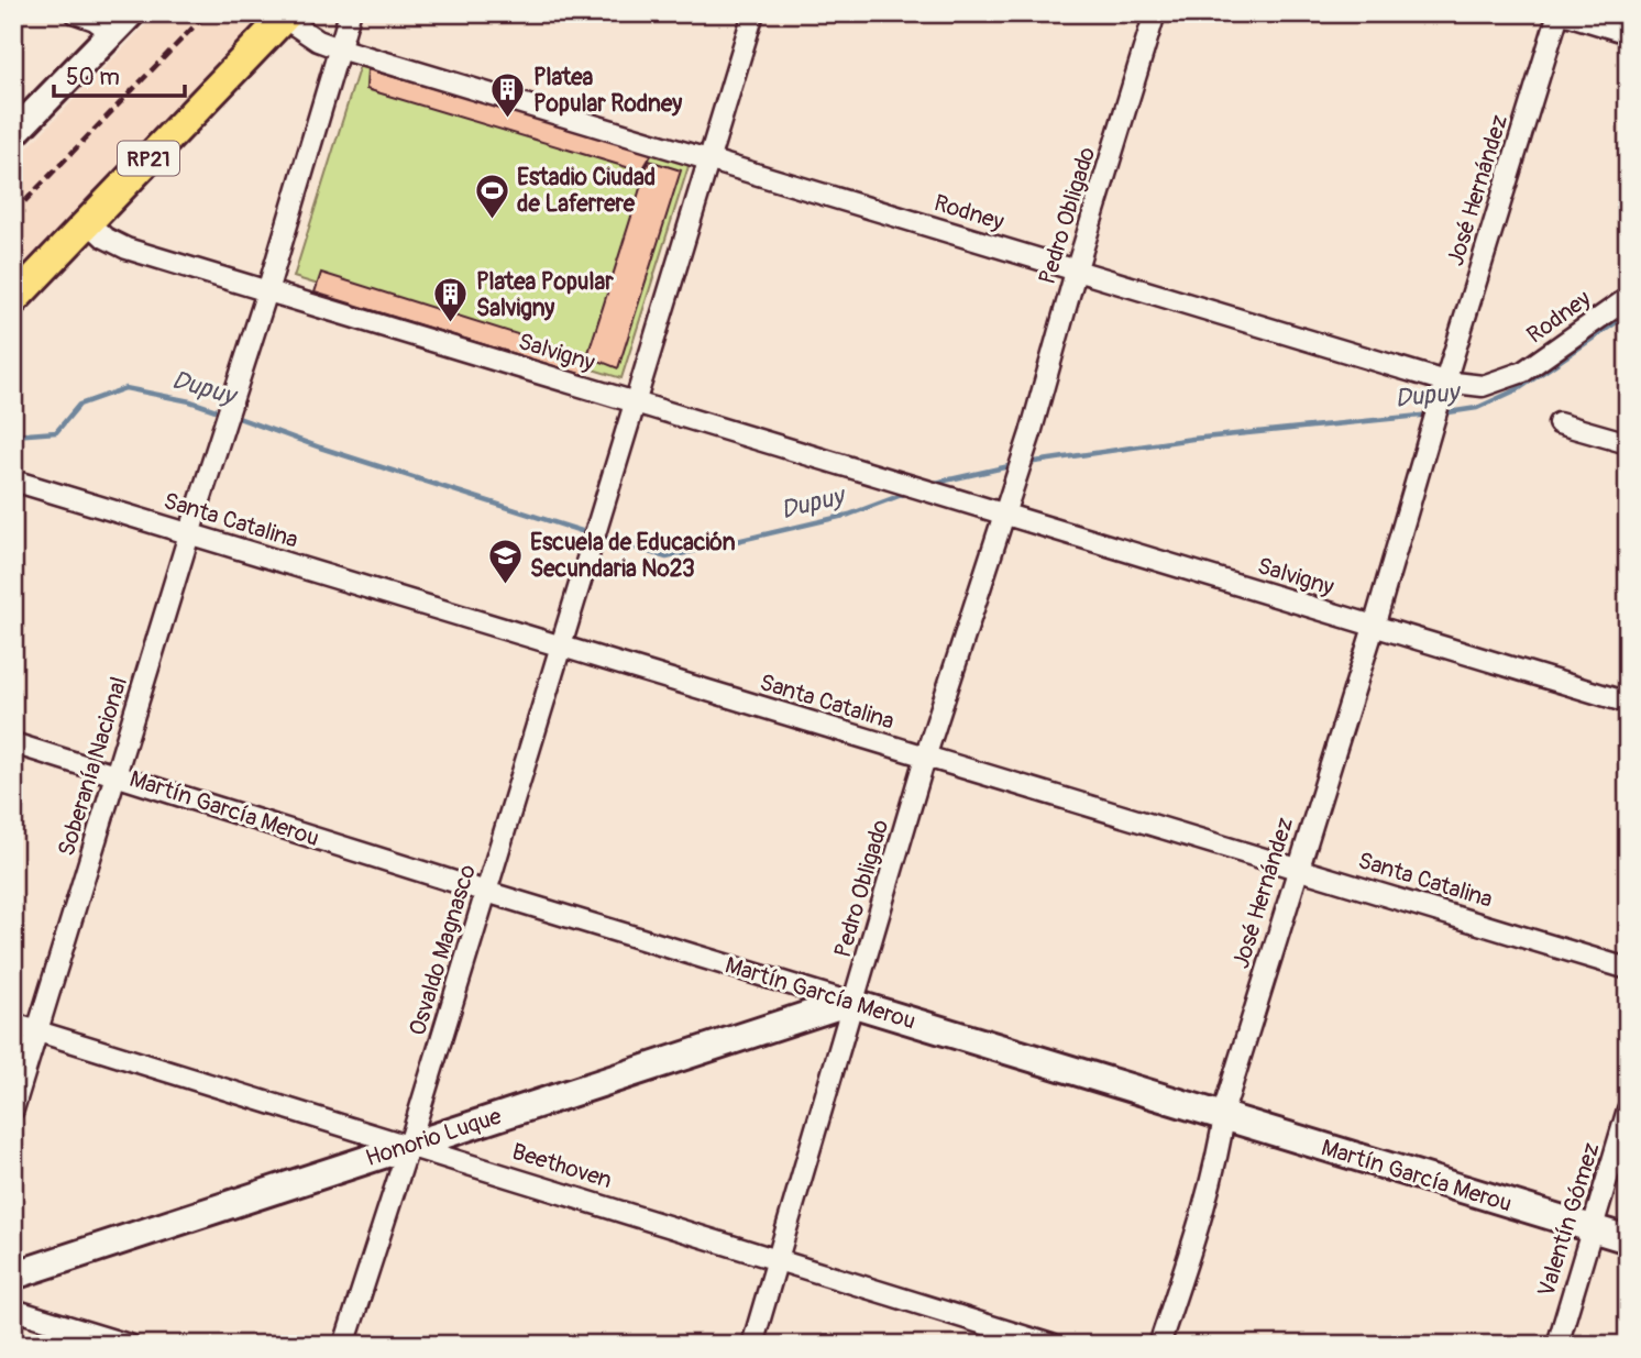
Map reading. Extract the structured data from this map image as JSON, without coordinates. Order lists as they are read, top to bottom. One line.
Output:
{"streets":{"main road":["RP21"],"street":["José Hernández","Rodney","Pedro Obligado","Salvigny","Santa Catalina","Soberanía Nacional","Martín García Merou","Osvaldo Magnasco","Honorio Luque","Beethoven","Valentín Gómez"]},"crossings":[["RP21","Rodney"],["RP21","Salvigny"],["José Hernández","Rodney"],["José Hernández","Salvigny"],["José Hernández","Santa Catalina"],["José Hernández","Martín García Merou"],["Rodney","Pedro Obligado"],["Pedro Obligado","Salvigny"],["Pedro Obligado","Santa Catalina"],["Pedro Obligado","Martín García Merou"],["Pedro Obligado","Honorio Luque"],["Pedro Obligado","Beethoven"],["Salvigny","Soberanía Nacional"],["Salvigny","Osvaldo Magnasco"],["Santa Catalina","Soberanía Nacional"],["Santa Catalina","Osvaldo Magnasco"],["Soberanía Nacional","Martín García Merou"],["Soberanía Nacional","Beethoven"],["Martín García Merou","Osvaldo Magnasco"],["Martín García Merou","Honorio Luque"],["Martín García Merou","Valentín Gómez"],["Osvaldo Magnasco","Honorio Luque"],["Osvaldo Magnasco","Beethoven"],["Honorio Luque","Beethoven"]],"water":["Dupuy"],"places":{"building":["Platea Popular Rodney","Platea Popular Salvigny"],"sports":["Estadio Ciudad de Laferrere"],"school or university":["Escuela de Educación Secundaria Nº23"]},"scale_bar":"50 m"}
